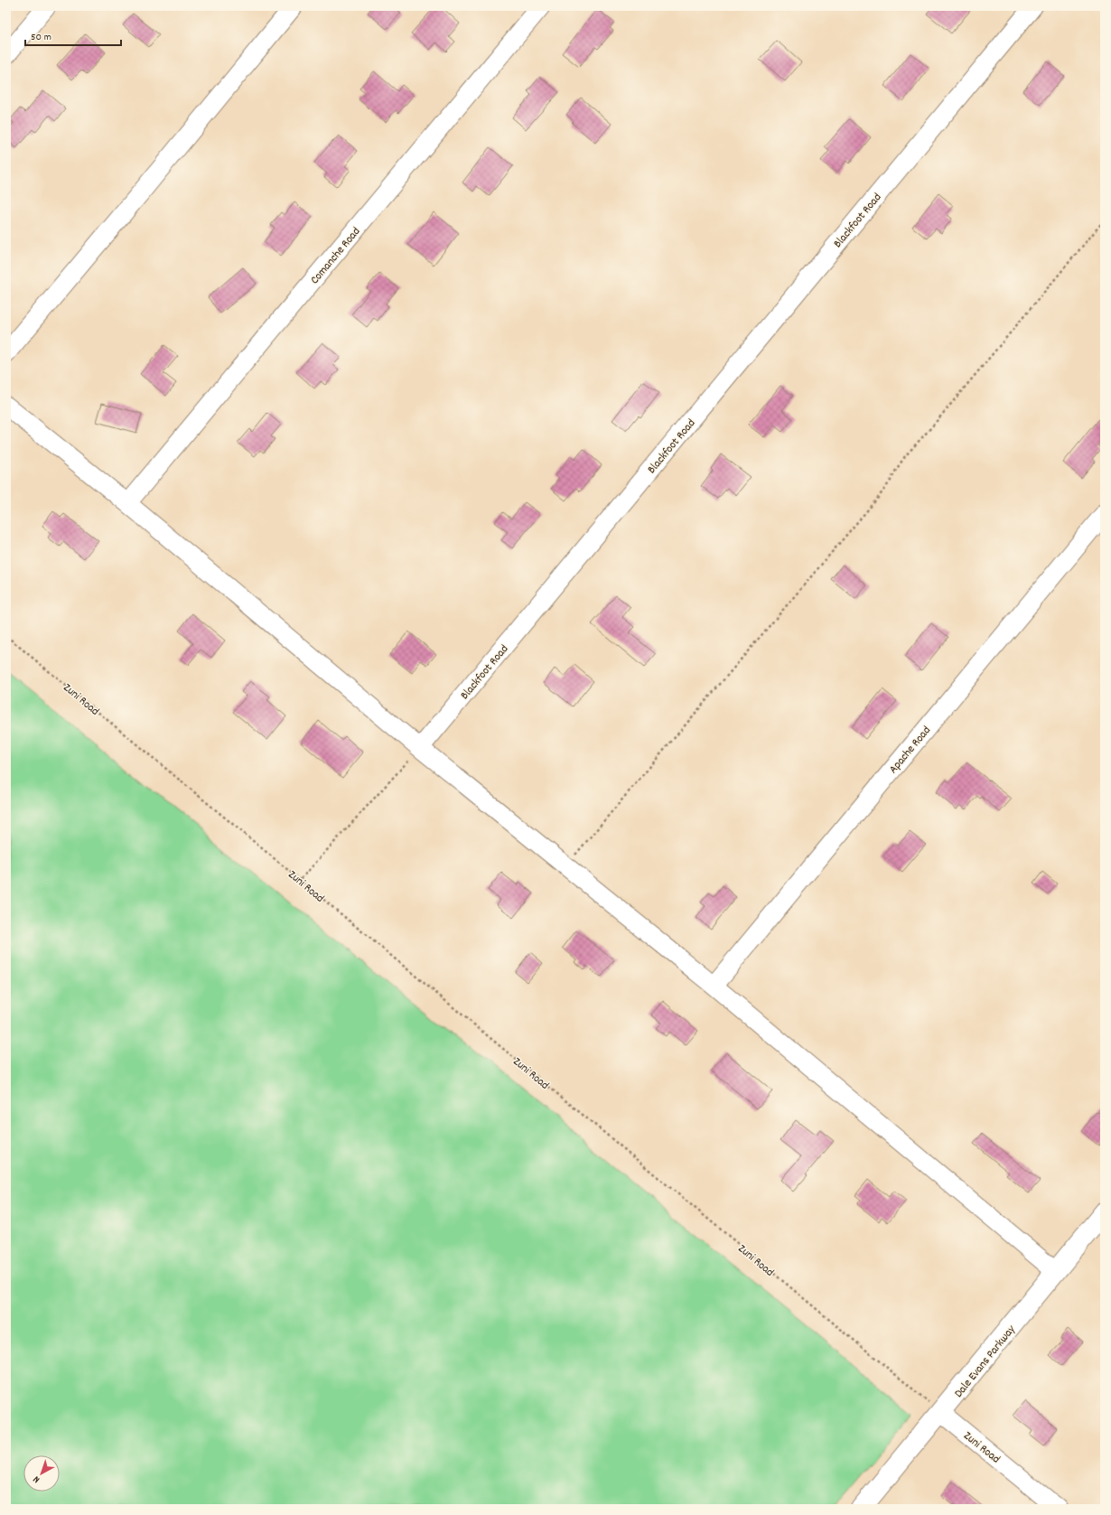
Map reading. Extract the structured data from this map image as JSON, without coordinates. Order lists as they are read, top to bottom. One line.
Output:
{"streets":{"main road":["Dale Evans Parkway"],"street":["Blackfoot Road","Comanche Road","Zuni Road","Apache Road"]},"crossings":[["Zuni Road","Dale Evans Parkway"]],"scale_bar":"50 m","north":"bottom left"}
